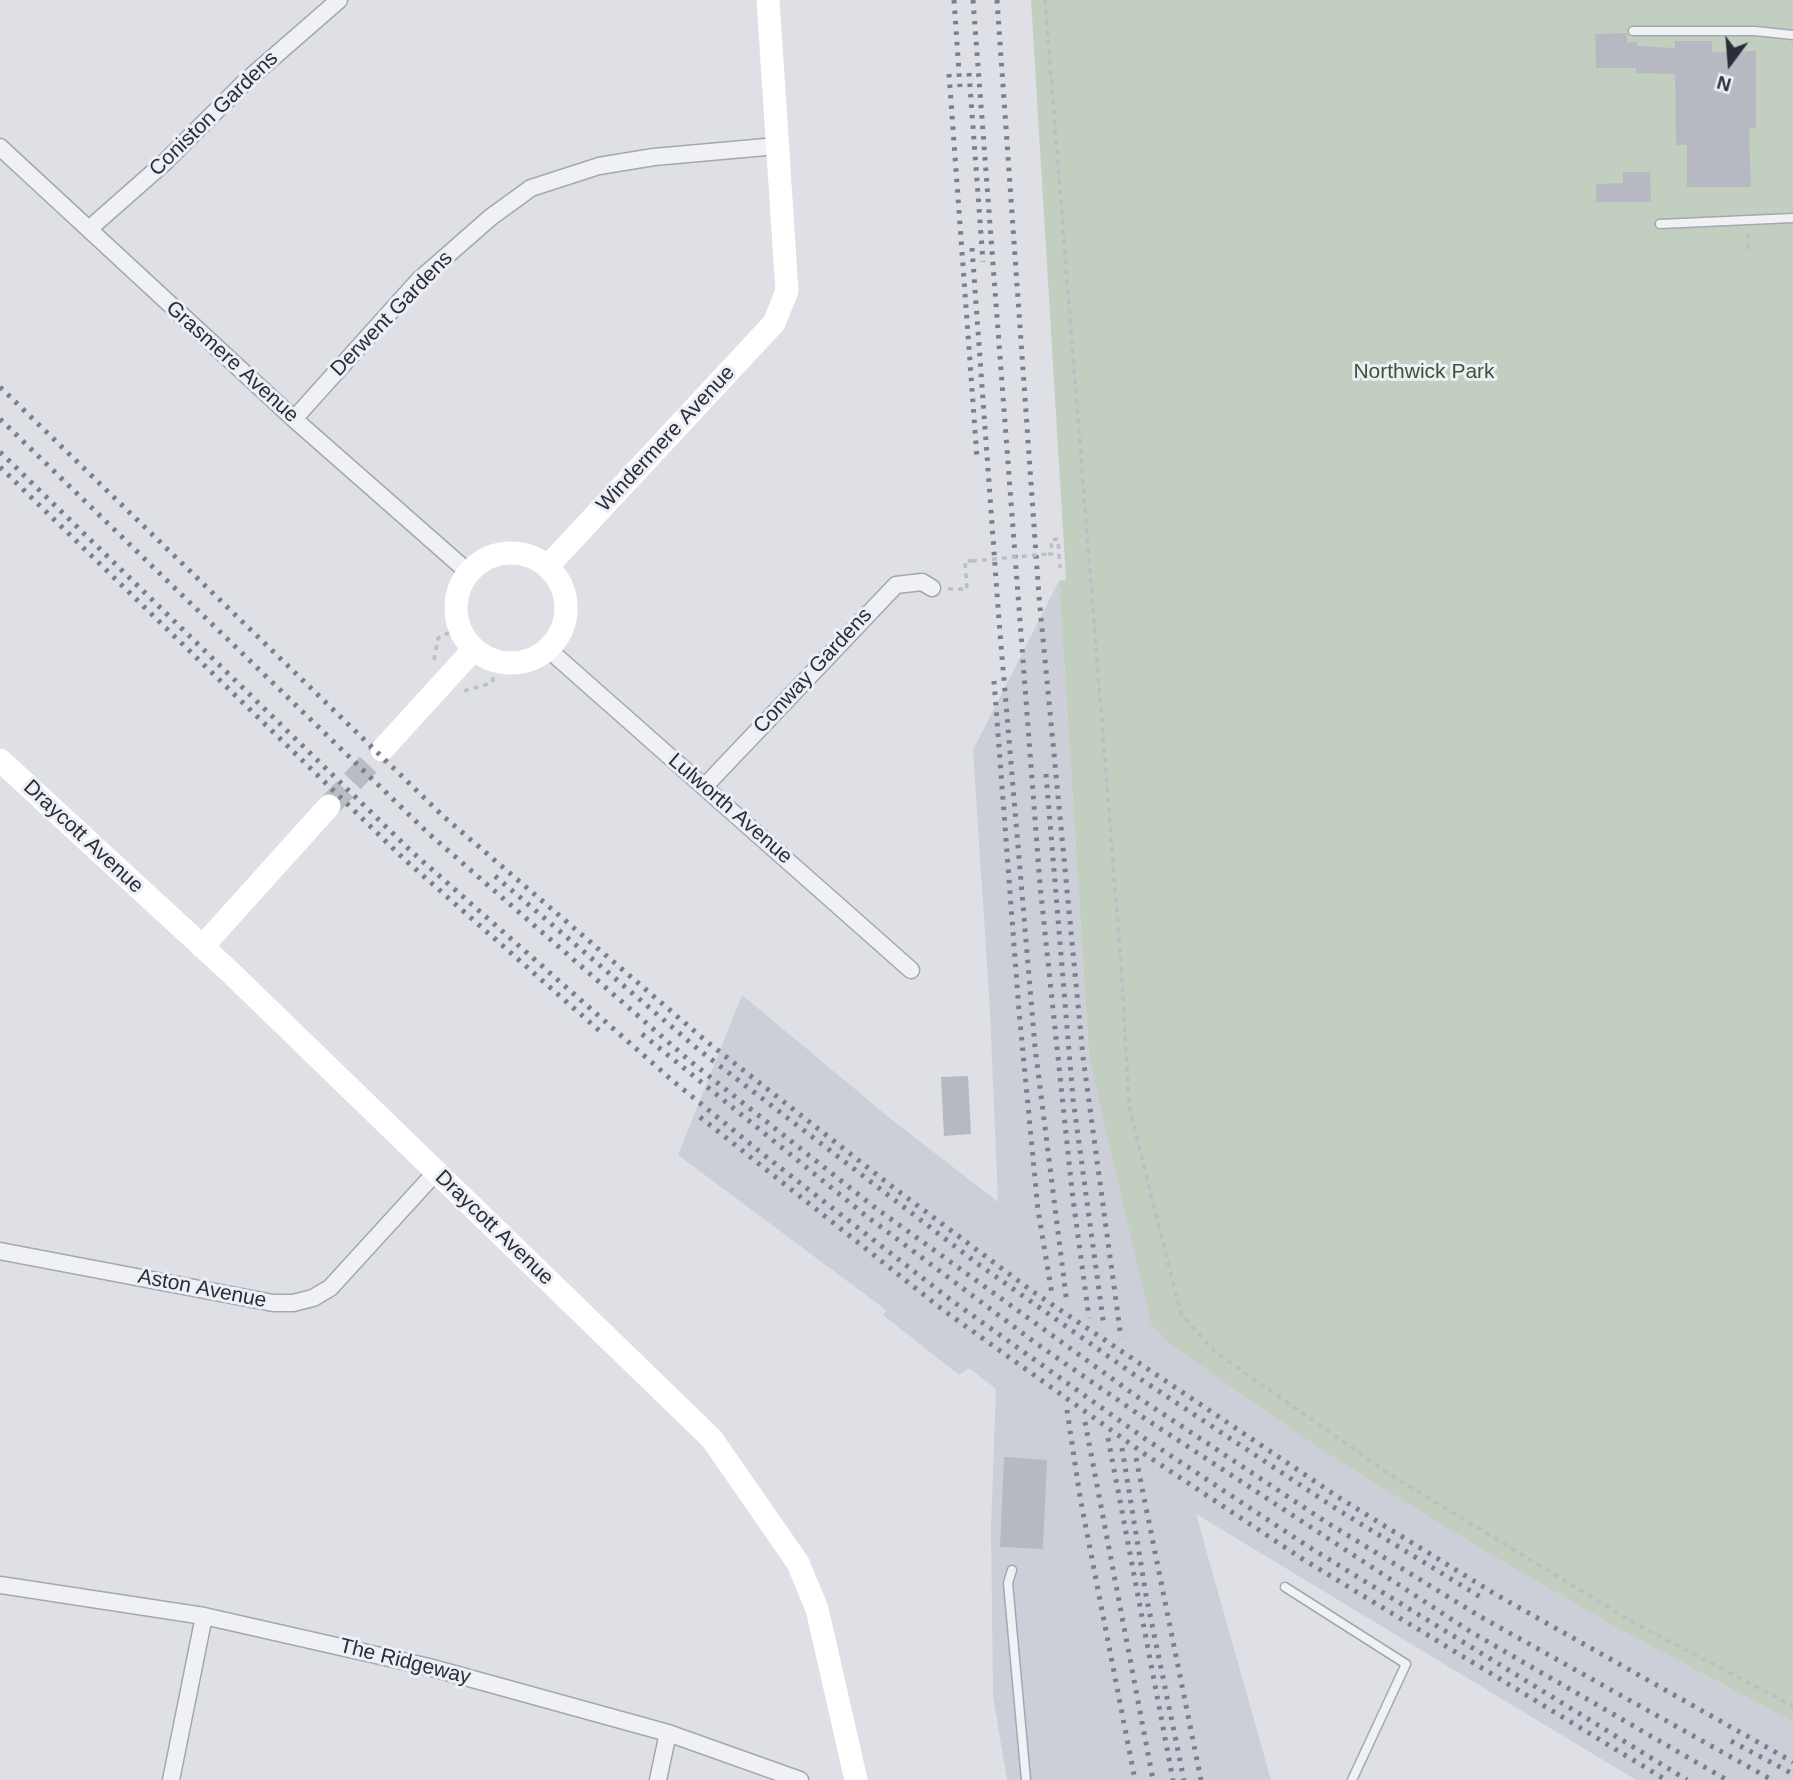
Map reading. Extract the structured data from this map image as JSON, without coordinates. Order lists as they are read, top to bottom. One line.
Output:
{"streets":{"street":["Coniston Gardens","Derwent Gardens","Grasmere Avenue","Windermere Avenue","Conway Gardens","Lulworth Avenue","Draycott Avenue","Aston Avenue","The Ridgeway"]},"crossings":[["Coniston Gardens","Grasmere Avenue"],["Derwent Gardens","Grasmere Avenue"],["Derwent Gardens","Windermere Avenue"],["Grasmere Avenue","Windermere Avenue"],["Grasmere Avenue","Lulworth Avenue"],["Windermere Avenue","Lulworth Avenue"],["Conway Gardens","Lulworth Avenue"],["Draycott Avenue","Aston Avenue"]],"parks":["Northwick Park"],"north":"bottom"}
